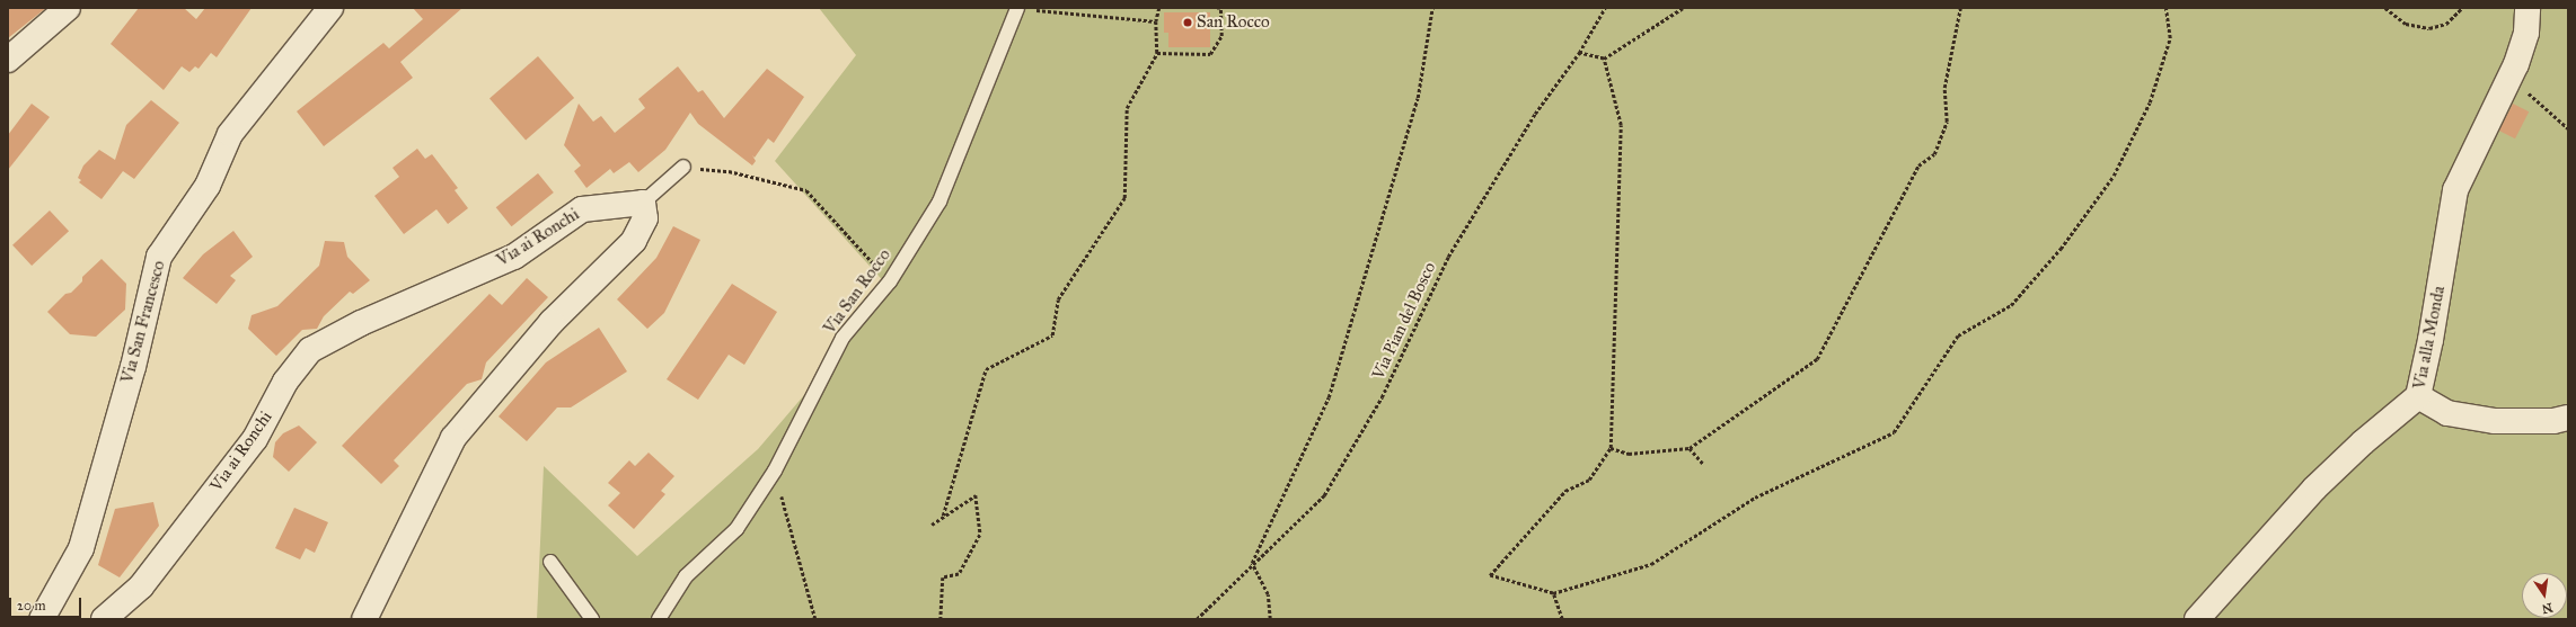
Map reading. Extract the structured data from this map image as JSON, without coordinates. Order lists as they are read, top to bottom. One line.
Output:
{"streets":{"street":["Via ai Ronchi","Via San Francesco","Via alla Monda"],"lane":["Via San Rocco"],"path":["Via Pian del Bosco"]},"places":["San Rocco"],"scale_bar":"20 m","north":"bottom"}
